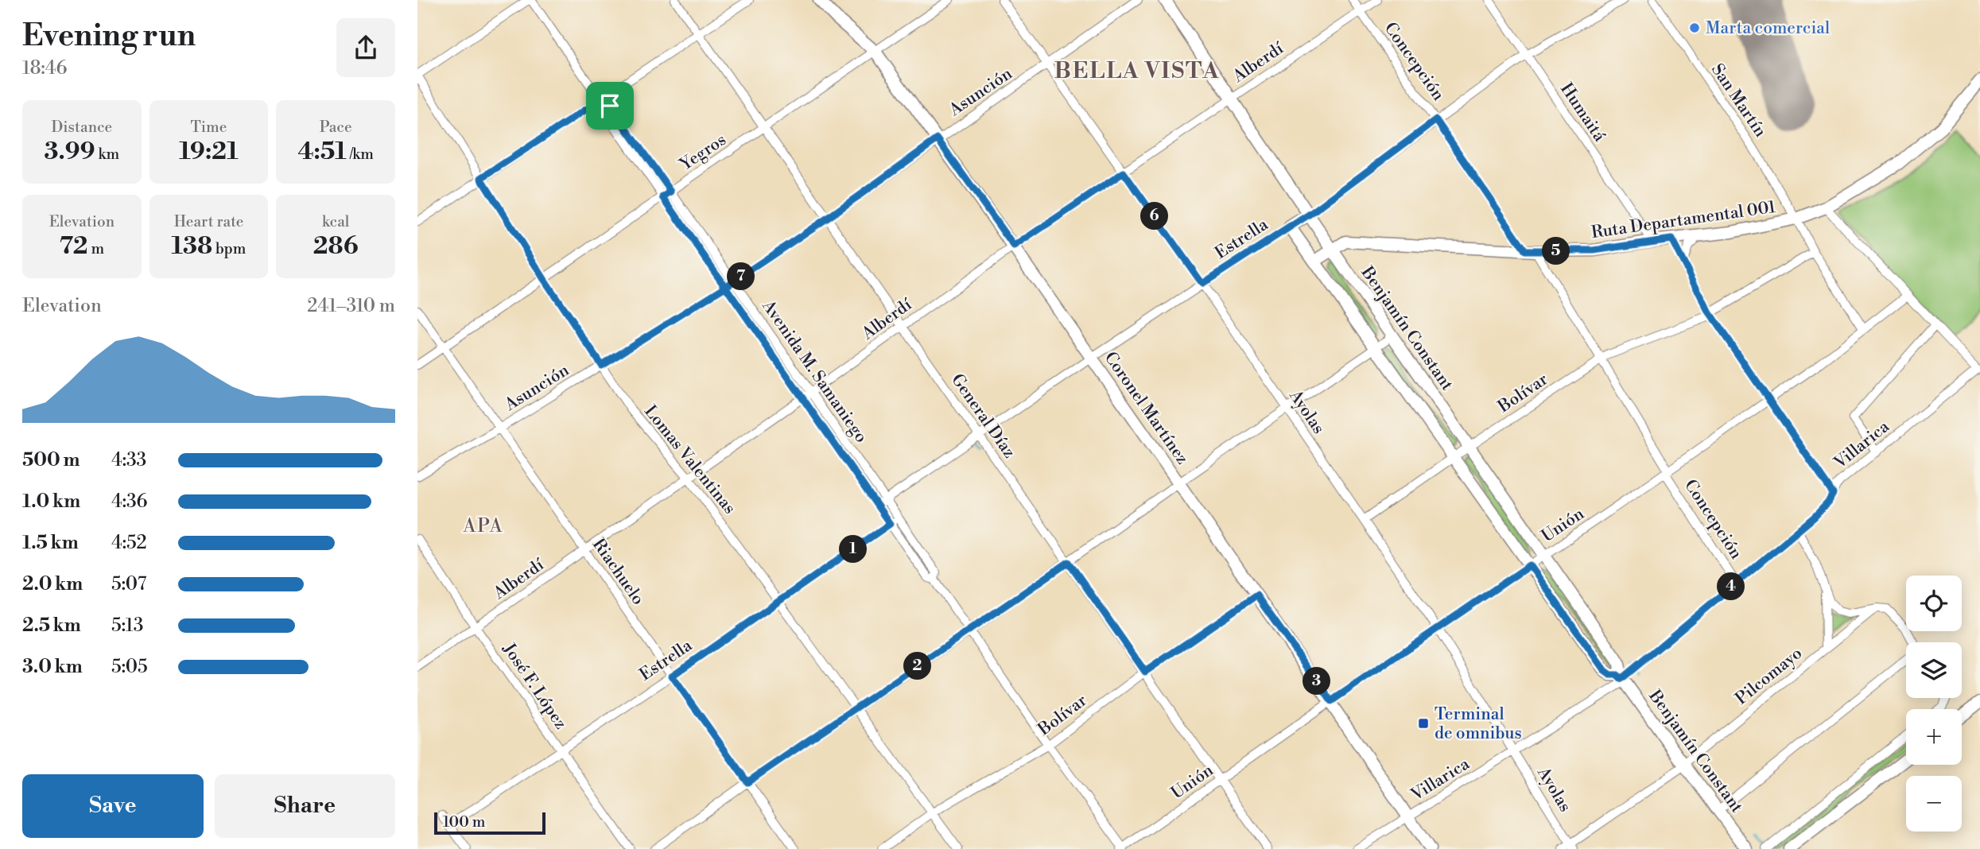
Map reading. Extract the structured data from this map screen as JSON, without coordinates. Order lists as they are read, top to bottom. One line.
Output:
{"streets":{"street":["Concepción","Alberdí","Asunción","San Martín","Humaitá","Yegros","Ruta Departamental 001","Estrella","Benjamín Constant","Avenida M. Samaniego","Bolívar","Coronel Martínez","Ayolas","General Díaz","Villarica","Lomas Valentinas","Unión","Riachuelo","Pilcomayo","José F. López"]},"crossings":[["Concepción","Alberdí"],["Concepción","Ruta Departamental 001"],["Concepción","Estrella"],["Concepción","Bolívar"],["Concepción","Villarica"],["Concepción","Unión"],["Alberdí","Benjamín Constant"],["Alberdí","Avenida M. Samaniego"],["Alberdí","Coronel Martínez"],["Alberdí","Ayolas"],["Alberdí","General Díaz"],["Alberdí","Lomas Valentinas"],["Alberdí","Riachuelo"],["Alberdí","José F. López"],["Asunción","Avenida M. Samaniego"],["Asunción","Coronel Martínez"],["Asunción","Ayolas"],["Asunción","General Díaz"],["Asunción","Lomas Valentinas"],["Asunción","Riachuelo"],["San Martín","Ruta Departamental 001"],["San Martín","Bolívar"],["San Martín","Unión"],["Humaitá","Ruta Departamental 001"],["Humaitá","Estrella"],["Yegros","Avenida M. Samaniego"],["Yegros","Coronel Martínez"],["Yegros","General Díaz"],["Yegros","Lomas Valentinas"],["Yegros","Riachuelo"],["Ruta Departamental 001","Benjamín Constant"],["Estrella","Benjamín Constant"],["Estrella","Avenida M. Samaniego"],["Estrella","Coronel Martínez"],["Estrella","Ayolas"],["Estrella","General Díaz"],["Estrella","Lomas Valentinas"],["Estrella","Riachuelo"],["Estrella","José F. López"],["Benjamín Constant","Bolívar"],["Benjamín Constant","Villarica"],["Benjamín Constant","Unión"],["Benjamín Constant","Pilcomayo"],["Avenida M. Samaniego","Bolívar"],["Avenida M. Samaniego","Unión"],["Bolívar","Coronel Martínez"],["Bolívar","Ayolas"],["Bolívar","General Díaz"],["Bolívar","Lomas Valentinas"],["Coronel Martínez","Villarica"],["Coronel Martínez","Unión"],["Ayolas","Villarica"],["Ayolas","Unión"],["Ayolas","Pilcomayo"],["General Díaz","Unión"]],"districts":["BELLA VISTA","APA"],"places":{"other":["Marta comercial"],"transit":["Terminal de omnibus"]},"scale_bar":"100 m","page":{"heading":["Evening run","18:46"],"stats":[["Distance","3.99 km"],["Time","19:21"],["Pace","4:51 /km"],["Elevation","72 m"],["Heart rate","138 bpm"],["kcal","286"]],"pins":["6","5","7","1","4","2","3"],"chart":["Elevation","241–310 m"],"list":[{"name":"500 m","note":"4:33"},{"name":"1.0 km","note":"4:36"},{"name":"1.5 km","note":"4:52"},{"name":"2.0 km","note":"5:07"},{"name":"2.5 km","note":"5:13"},{"name":"3.0 km","note":"5:05"}],"map_buttons":["+","−"],"buttons":["Save","Share"],"scale":"100 m"}}
